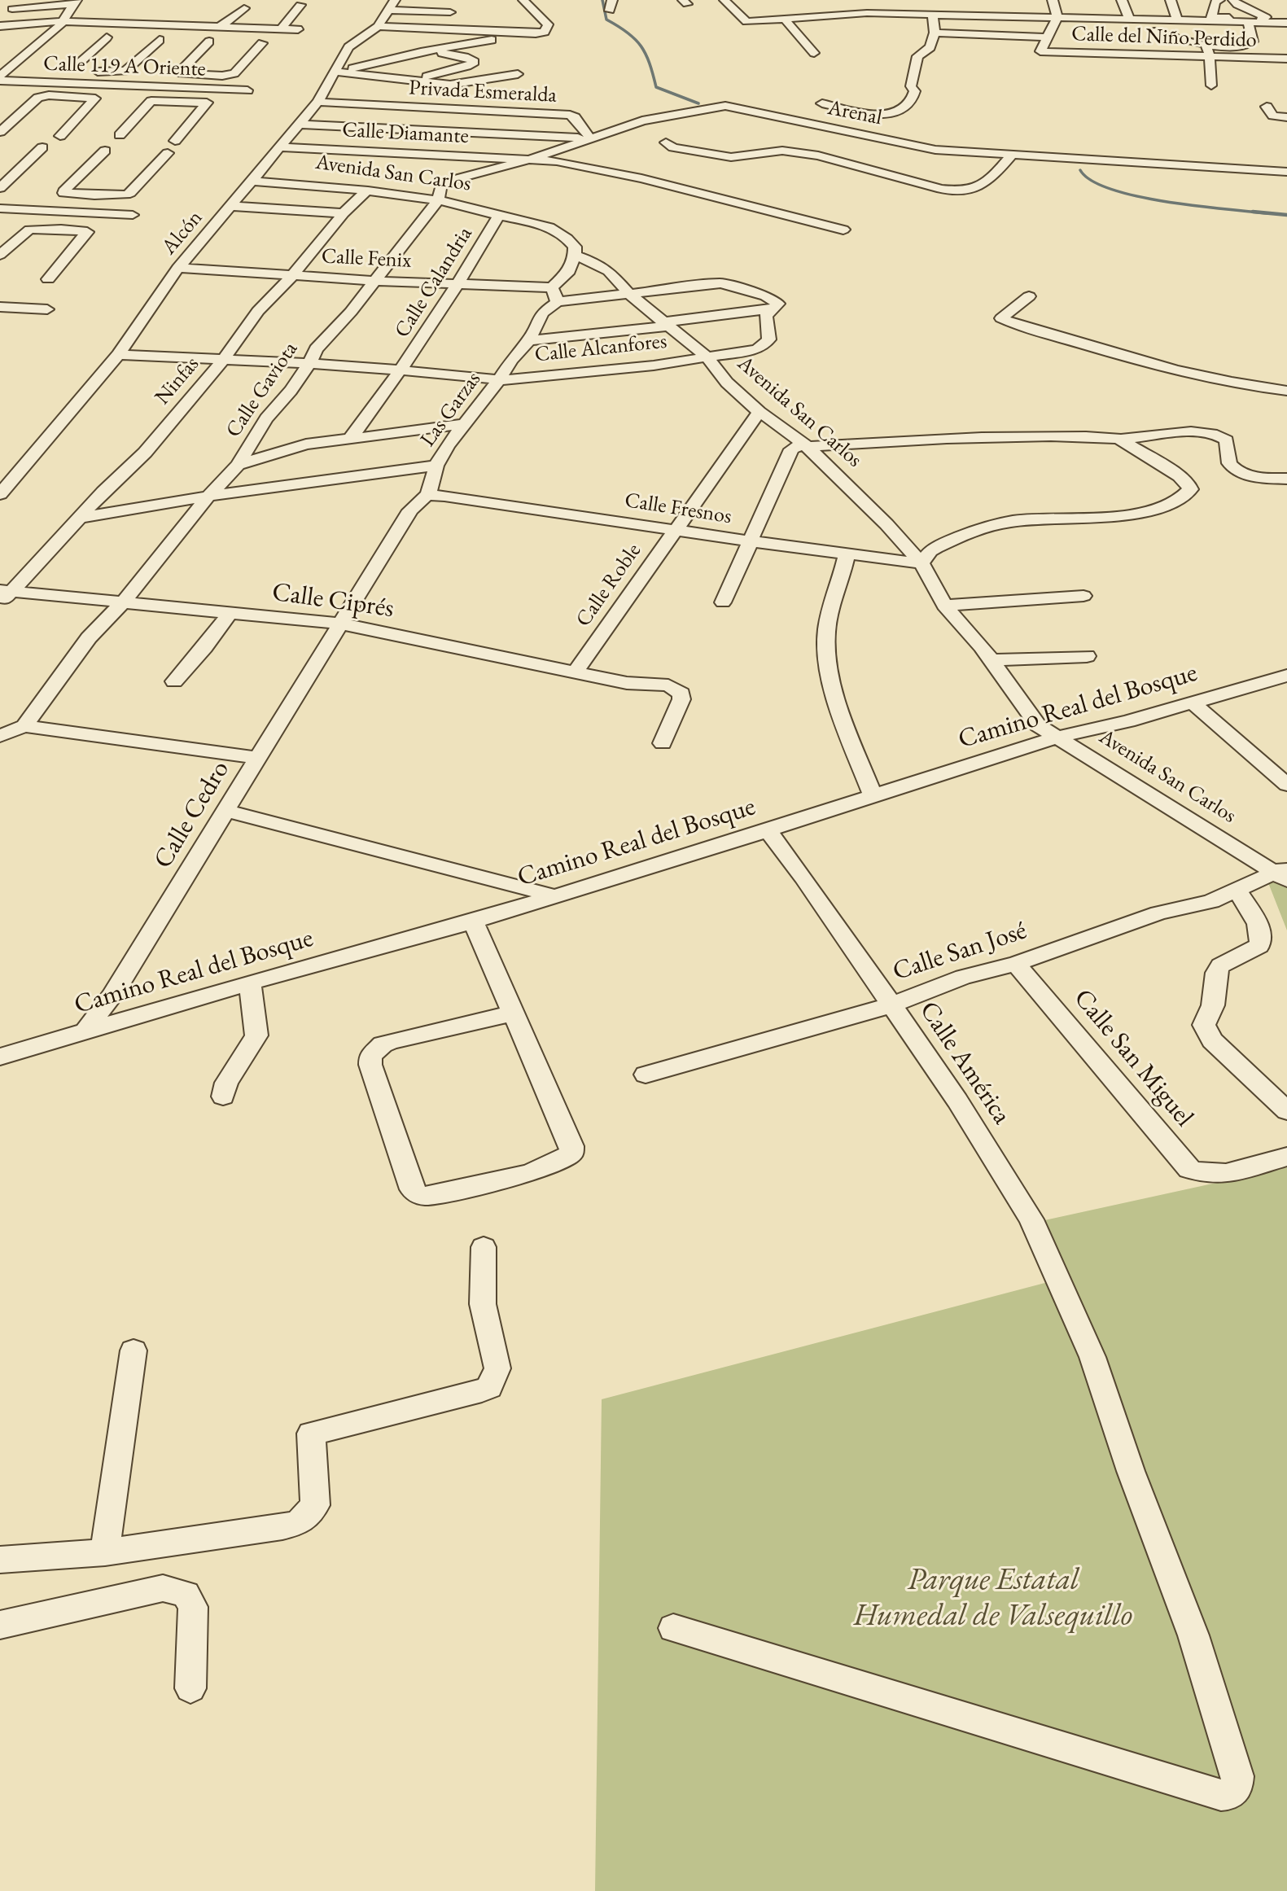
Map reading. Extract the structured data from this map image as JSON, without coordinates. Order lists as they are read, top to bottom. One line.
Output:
{"streets":{"street":["Calle del Niño Perdido","Calle 119 A Oriente","Privada Esmeralda","Arenal","Calle Diamante","Avenida San Carlos","Alcón","Calle Fenix","Calle Calandria","Calle Alcanfores","Ninfas","Calle Gaviota","Las Garzas","Calle Fresnos","Calle Roble","Calle Ciprés","Camino Real del Bosque","Calle Cedro","Calle San José","Calle San Miguel","Calle América"]},"crossings":[["Privada Esmeralda","Arenal"],["Privada Esmeralda","Alcón"],["Arenal","Calle Diamante"],["Arenal","Avenida San Carlos"],["Arenal","Calle Gaviota"],["Calle Diamante","Alcón"],["Avenida San Carlos","Alcón"],["Avenida San Carlos","Calle Calandria"],["Avenida San Carlos","Calle Alcanfores"],["Avenida San Carlos","Ninfas"],["Avenida San Carlos","Calle Gaviota"],["Avenida San Carlos","Calle Fresnos"],["Avenida San Carlos","Calle Roble"],["Avenida San Carlos","Camino Real del Bosque"],["Avenida San Carlos","Calle San José"],["Alcón","Calle Fenix"],["Alcón","Calle Alcanfores"],["Calle Fenix","Calle Calandria"],["Calle Fenix","Ninfas"],["Calle Fenix","Calle Gaviota"],["Calle Calandria","Calle Alcanfores"],["Calle Alcanfores","Ninfas"],["Calle Alcanfores","Calle Gaviota"],["Calle Alcanfores","Las Garzas"],["Ninfas","Calle Ciprés"],["Calle Gaviota","Calle Ciprés"],["Las Garzas","Calle Fresnos"],["Calle Fresnos","Calle Roble"],["Calle Roble","Calle Ciprés"],["Calle Ciprés","Calle Cedro"],["Camino Real del Bosque","Calle Cedro"],["Camino Real del Bosque","Calle América"],["Calle San José","Calle San Miguel"],["Calle San José","Calle América"]],"parks":["Parque Estatal Humedal de Valsequillo"]}
